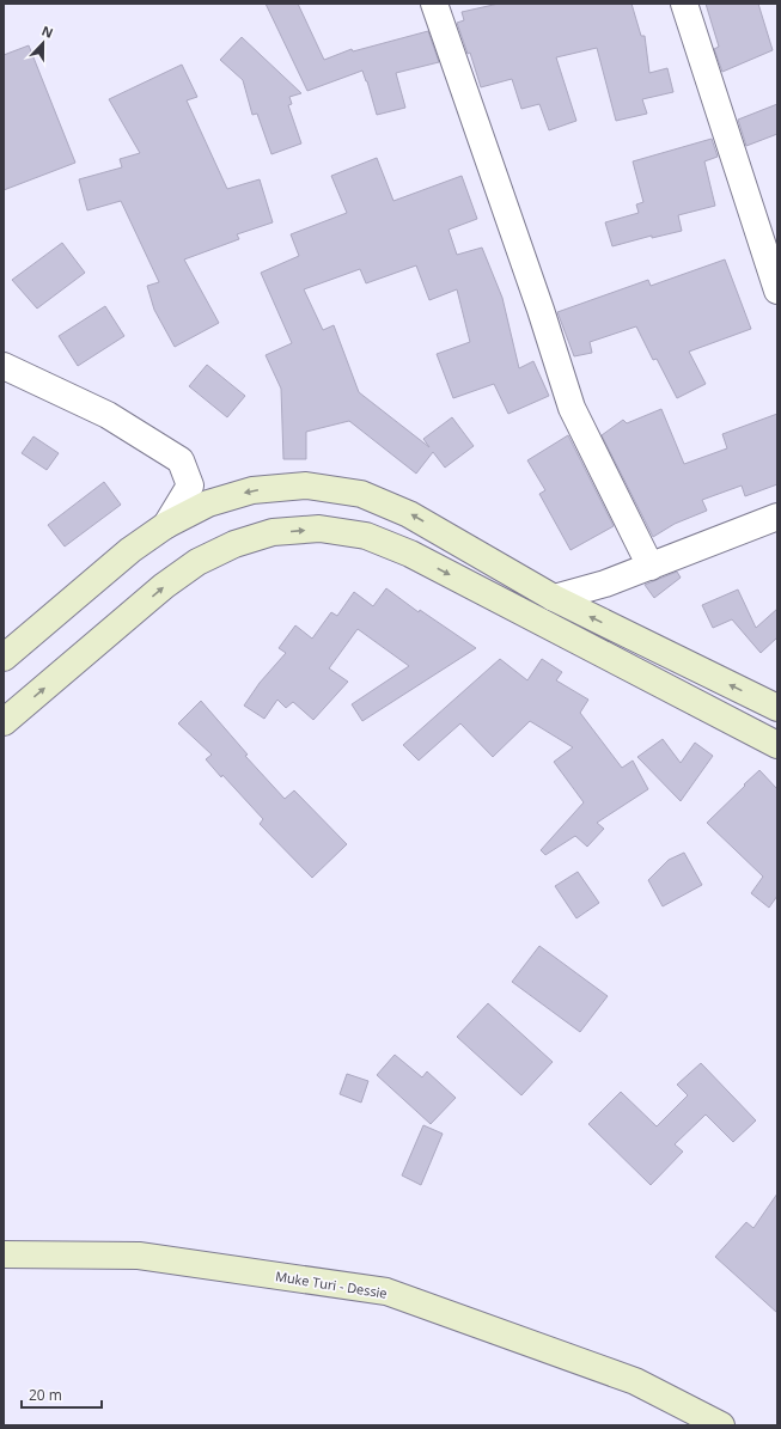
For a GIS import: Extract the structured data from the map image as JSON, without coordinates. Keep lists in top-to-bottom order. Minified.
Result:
{"streets":{"street":["Muke Turi - Dessie"]},"scale_bar":"20 m","north":"top"}
